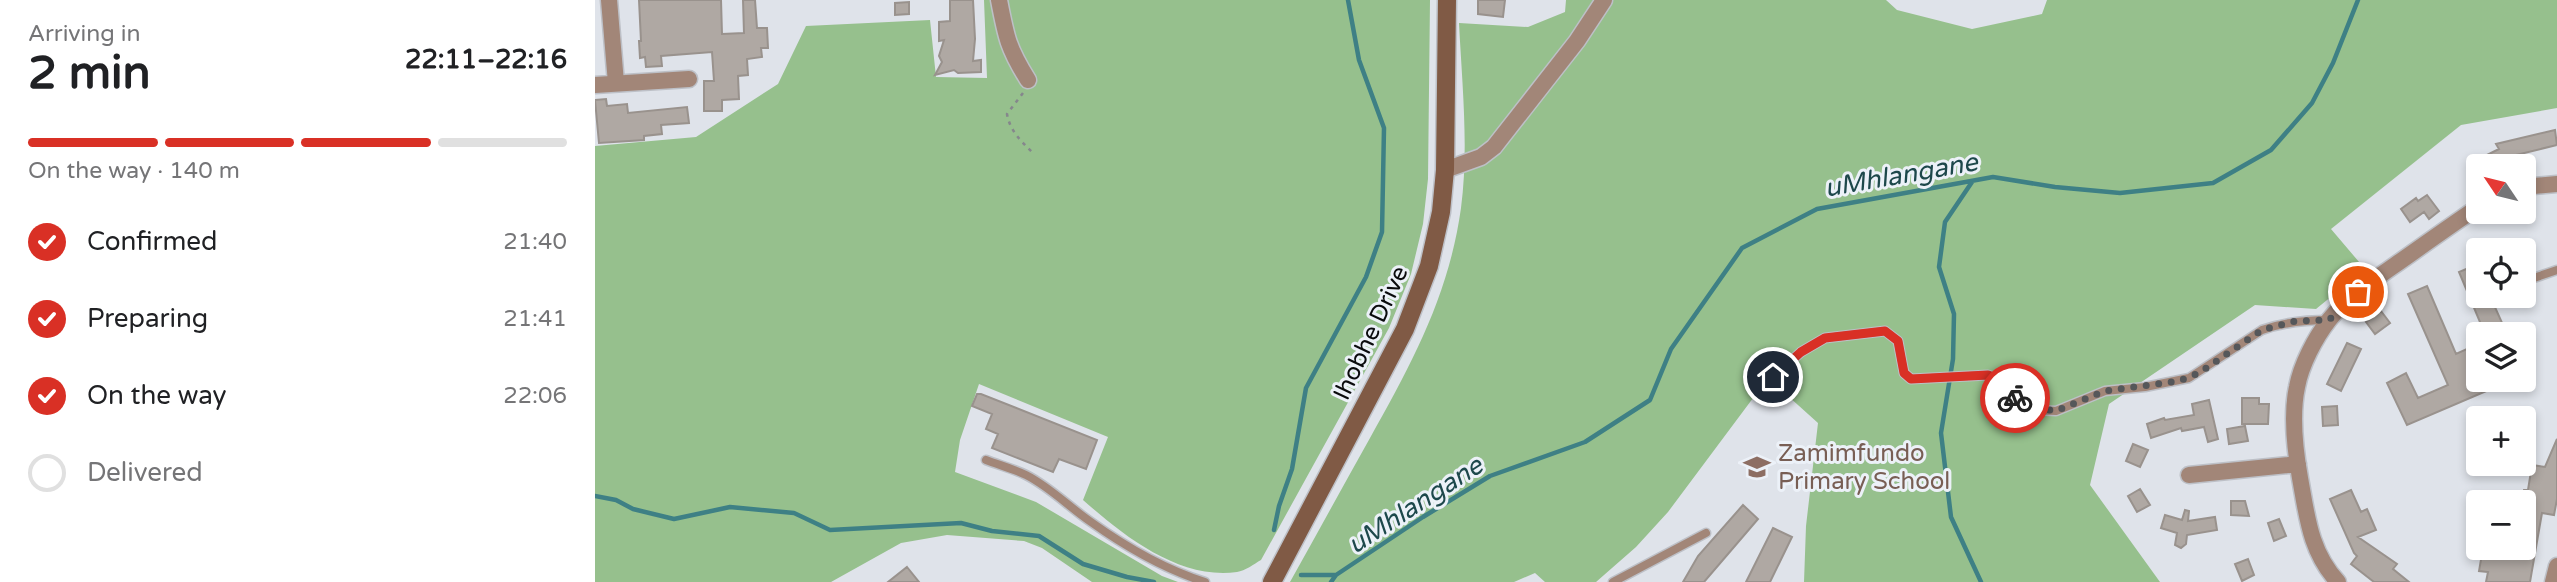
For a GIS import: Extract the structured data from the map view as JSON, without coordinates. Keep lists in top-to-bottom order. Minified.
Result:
{"streets":{"street":["Ihobhe Drive"]},"water":["uMhlangane"],"places":{"school or university":["Zamimfundo Primary School"]},"north":"top left","page":{"heading":["2 min","Arriving in","22:11–22:16"],"bar":"On the way · 140 m","map_buttons":["+","−"],"list":[["Confirmed","21:40"],["Preparing","21:41"],["On the way","22:06"],"Delivered"]}}
